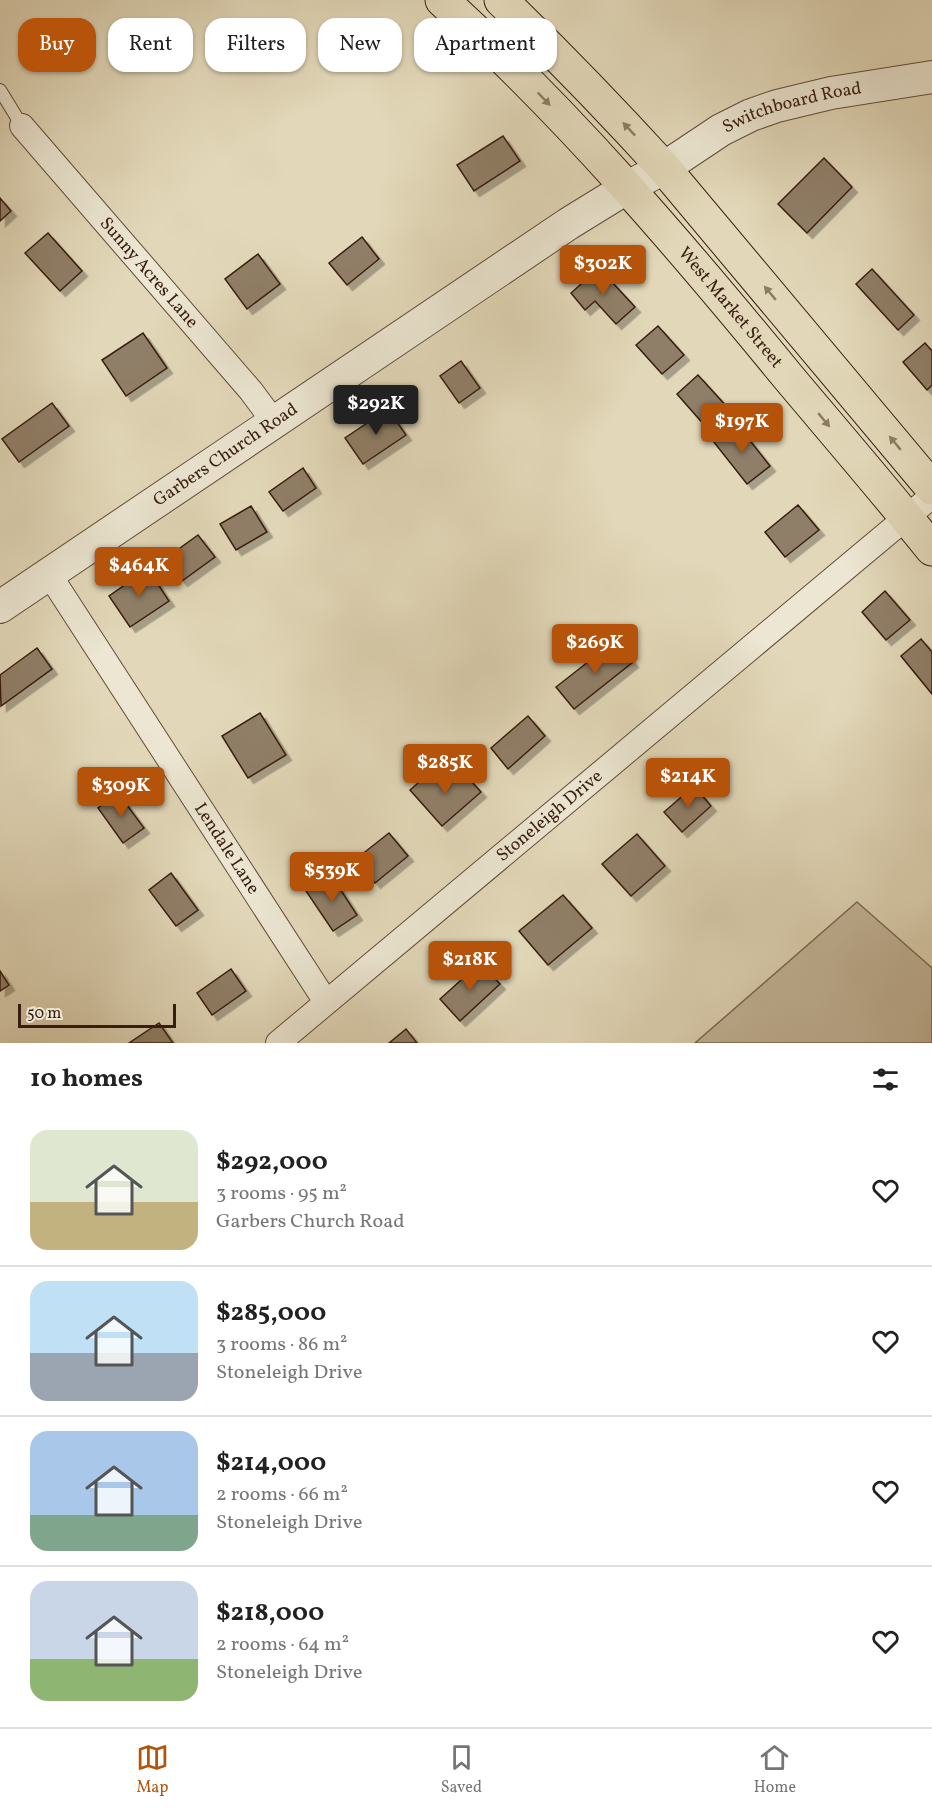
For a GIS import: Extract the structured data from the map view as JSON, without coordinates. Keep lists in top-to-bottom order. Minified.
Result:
{"streets":{"main road":["West Market Street"],"street":["Switchboard Road","Sunny Acres Lane","Garbers Church Road","Stoneleigh Drive","Lendale Lane"]},"crossings":[["Switchboard Road","Garbers Church Road"],["Sunny Acres Lane","Garbers Church Road"],["West Market Street","Garbers Church Road"],["West Market Street","Stoneleigh Drive"],["Garbers Church Road","Lendale Lane"],["Stoneleigh Drive","Lendale Lane"]],"scale_bar":"50 m","page":{"chip":["Buy","Rent","Filters","New","Apartment"],"price":["$302K","$292K","$197K","$464K","$269K","$285K","$214K","$309K","$539K","$218K"],"scale":"50 m","heading":"10 homes","list":[{"name":"$292,000","note":"3 rooms · 95 m² · Garbers Church Road"},{"name":"$285,000","note":"3 rooms · 86 m² · Stoneleigh Drive"},{"name":"$214,000","note":"2 rooms · 66 m² · Stoneleigh Drive"},{"name":"$218,000","note":"2 rooms · 64 m² · Stoneleigh Drive"}],"tabs":["Map","Saved","Home"]}}
